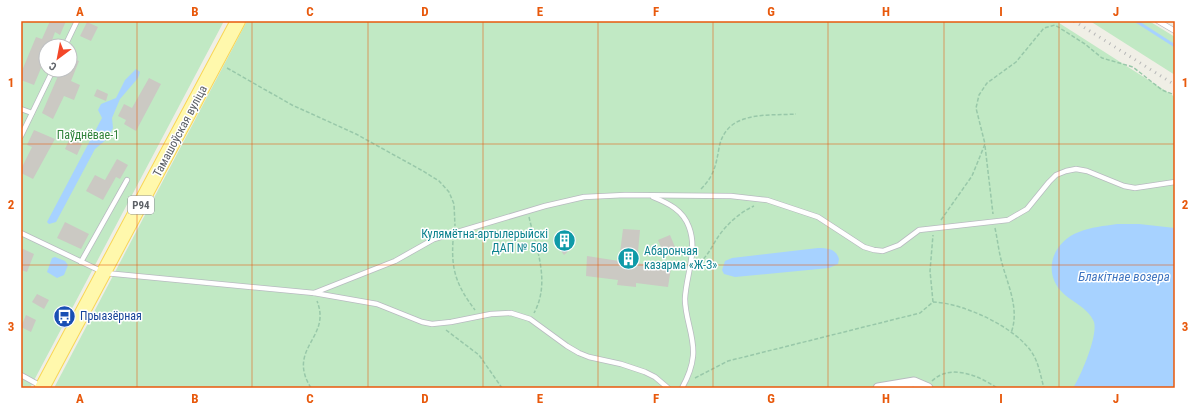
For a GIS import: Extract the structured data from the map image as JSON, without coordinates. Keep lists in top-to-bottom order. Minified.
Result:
{"streets":{"main road":["Тамашоўская вуліца","Р94"]},"water":["Блакітнае возера"],"parks":["Паўднёвае-1"],"places":{"building":["Кулямётна-артылерыйскі ДАП № 508","Абарончая казарма «Ж-З»"],"bus stop":["Прыазёрная"]},"north":"bottom left","grid":{"columns":["A","B","C","D","E","F","G","H","I","J"],"rows":["1","2","3"]}}
